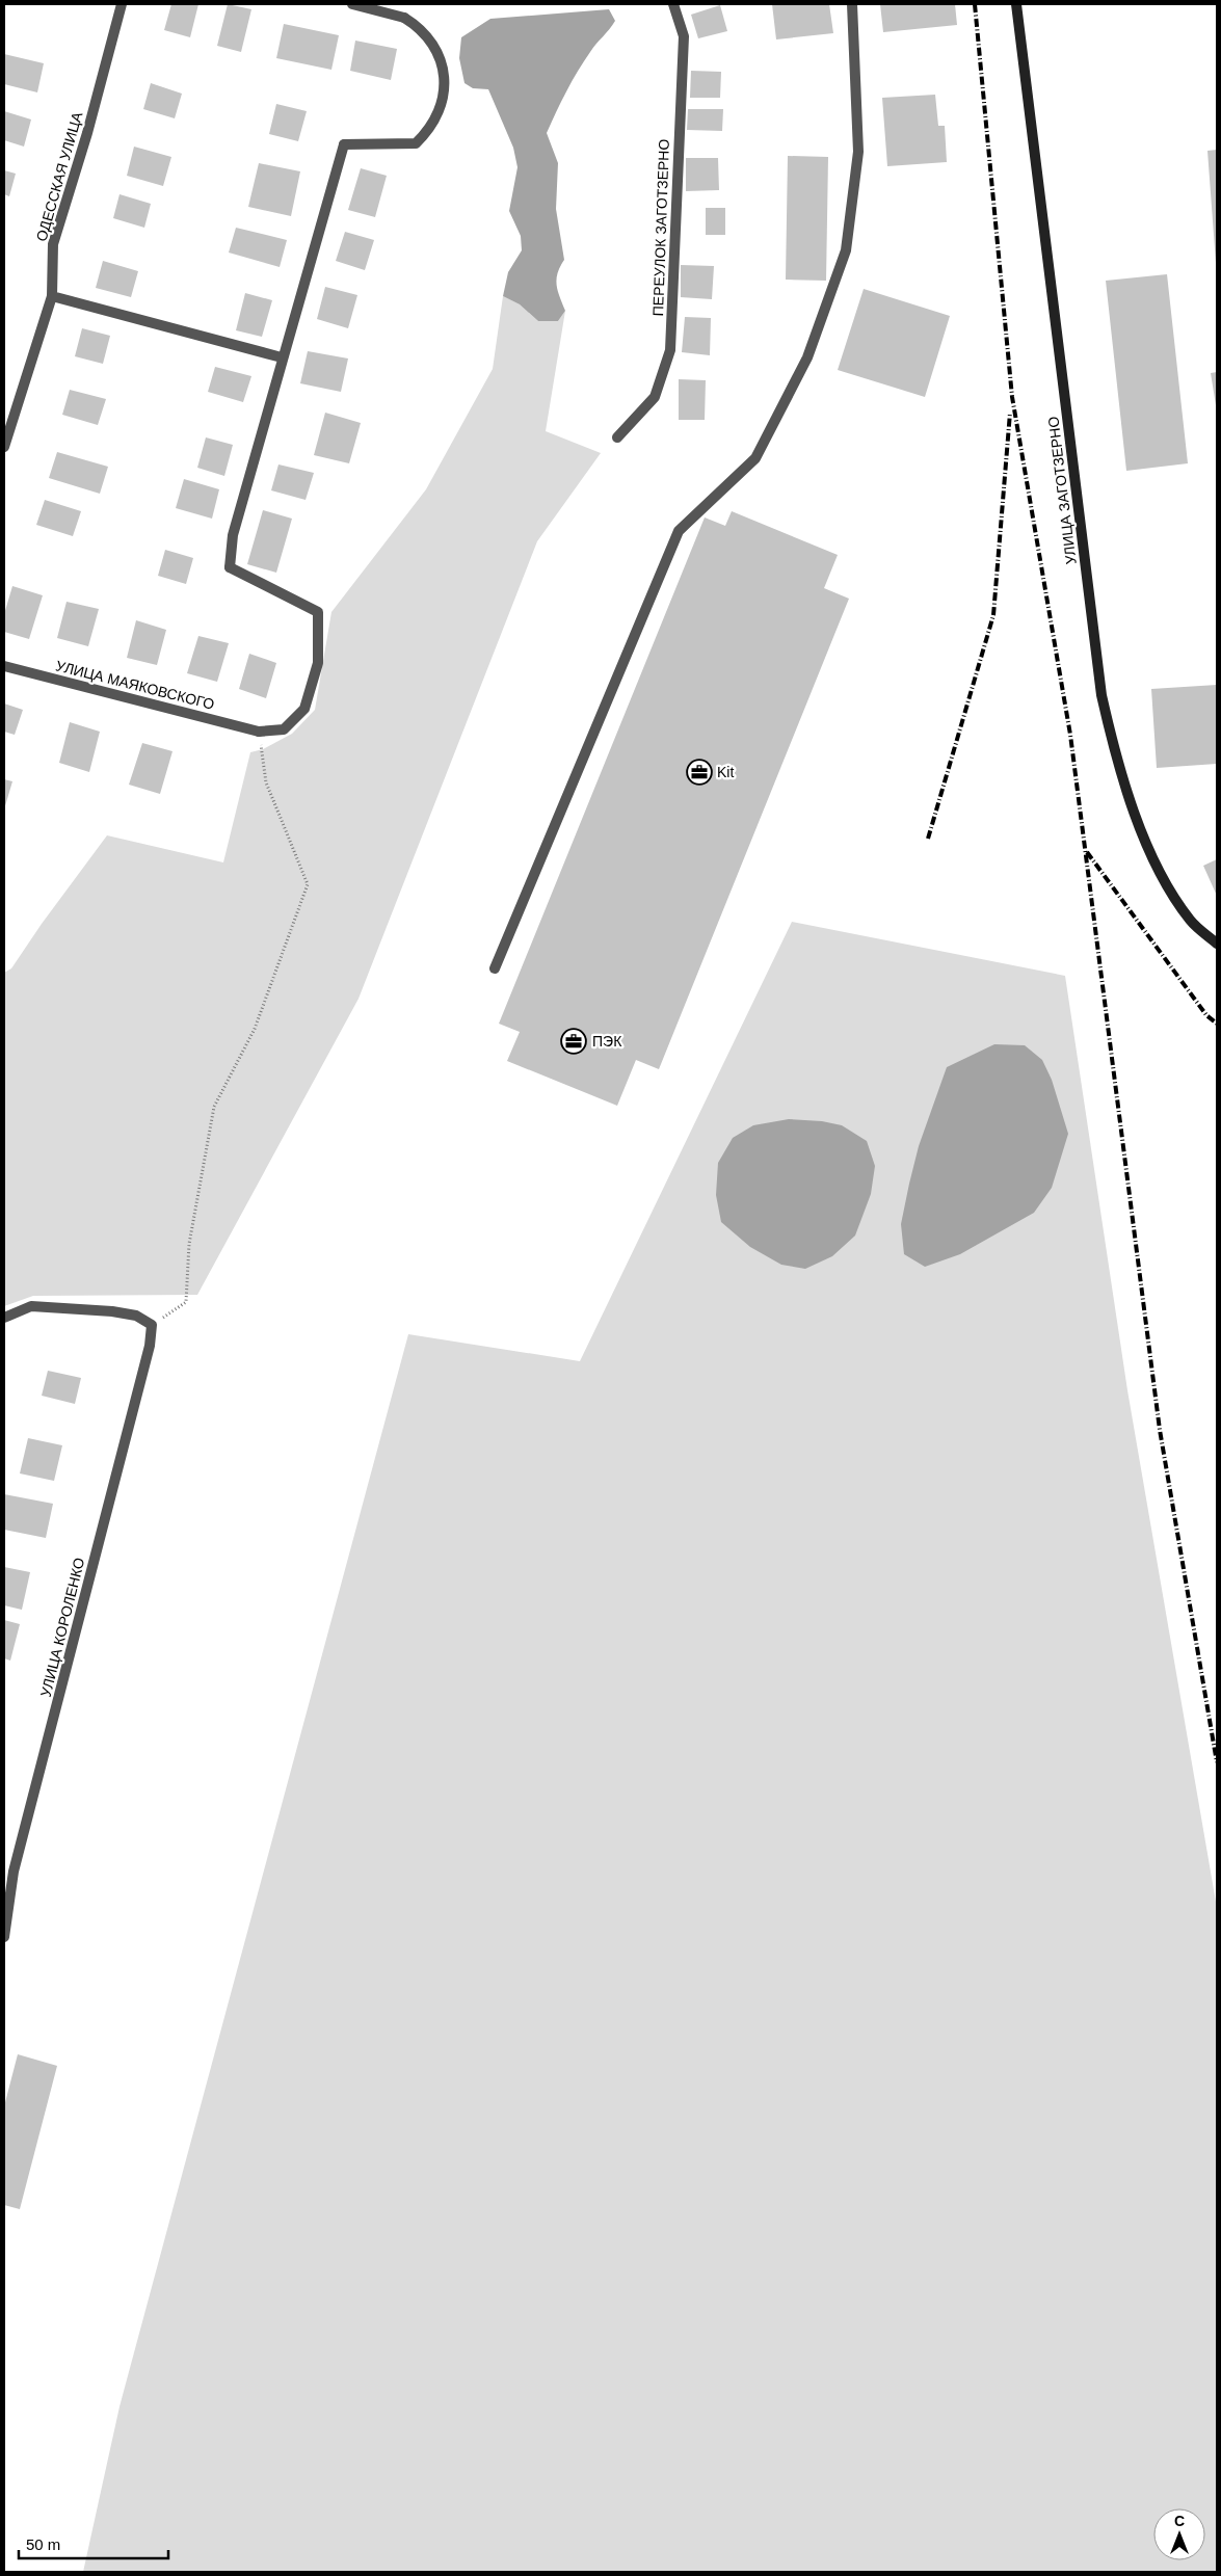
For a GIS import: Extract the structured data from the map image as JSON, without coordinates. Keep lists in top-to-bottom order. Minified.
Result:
{"streets":{"street":["ОДЕССКАЯ УЛИЦА","ПЕРЕУЛОК ЗАГОТЗЕРНО","УЛИЦА ЗАГОТЗЕРНО","УЛИЦА МАЯКОВСКОГО","УЛИЦА КОРОЛЕНКО"]},"places":{"office":["Kit","ПЭК"]},"scale_bar":"50 m","north":"top"}
